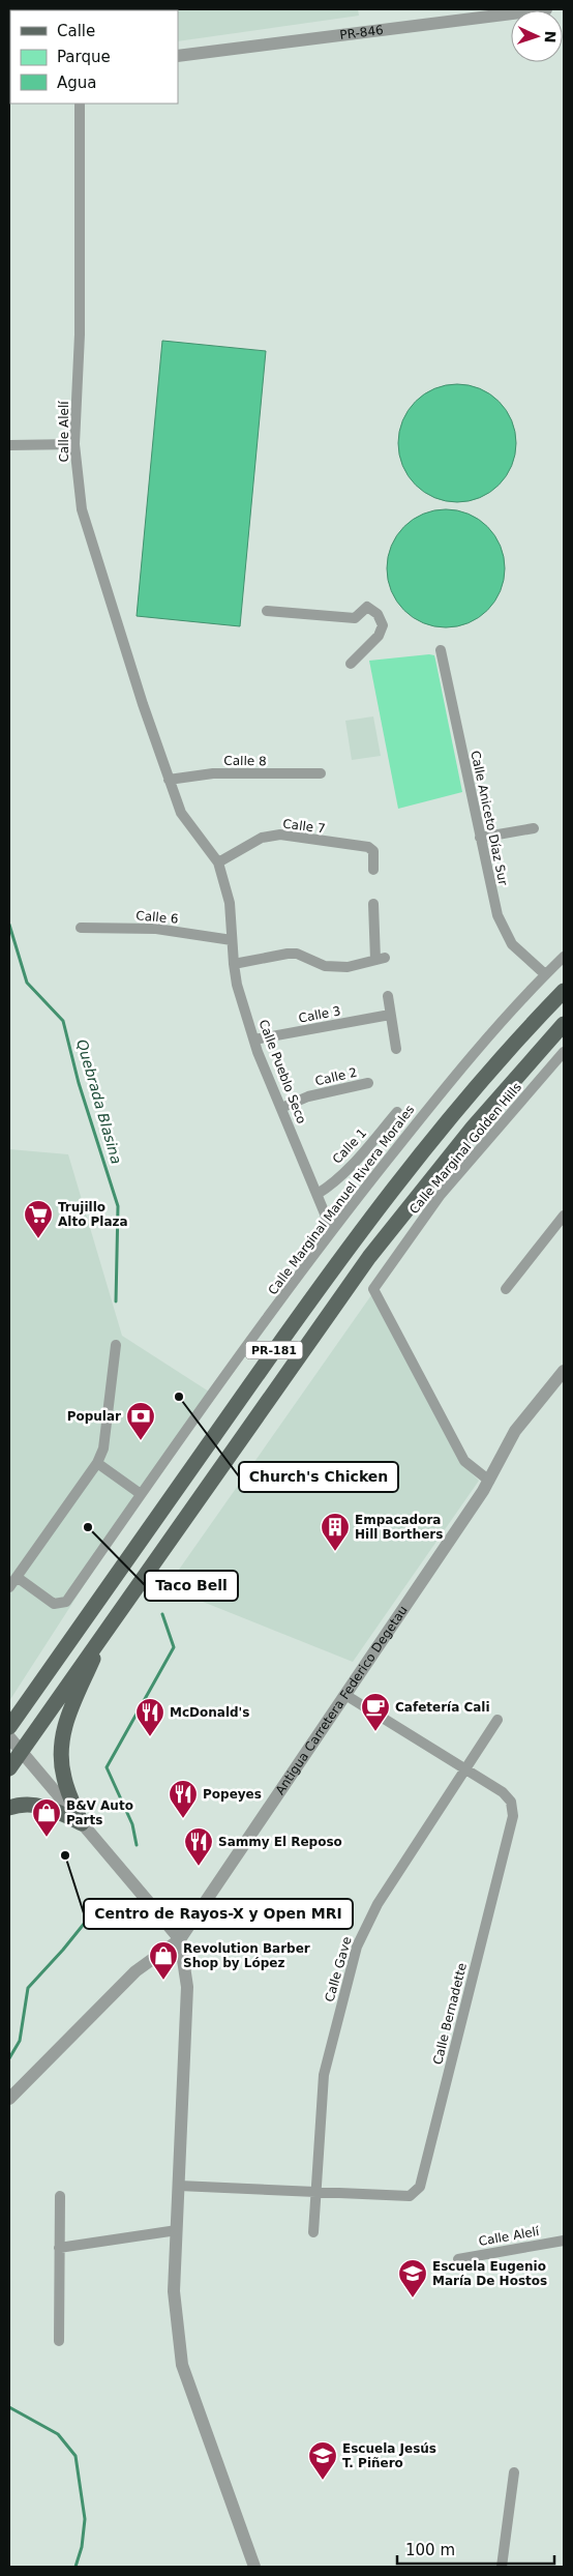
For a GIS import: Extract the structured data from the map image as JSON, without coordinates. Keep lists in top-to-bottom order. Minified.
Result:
{"streets":{"main road":["PR-181"],"street":["PR-846","Calle Alelí","Calle 8","Calle Aniceto Díaz Sur","Calle 7","Calle 6","Calle 3","Calle Pueblo Seco","Calle 2","Calle 1","Calle Marginal Golden Hills","Calle Marginal Manuel Rivera Morales","Antigua Carretera Federico Degetau","Calle Gave","Calle Bernadette"]},"crossings":[["Calle Alelí","Calle 8"],["Calle Alelí","Calle Pueblo Seco"],["Calle 8","Calle Pueblo Seco"],["Calle Aniceto Díaz Sur","Calle Marginal Manuel Rivera Morales"],["Calle 7","Calle Pueblo Seco"],["Calle 6","Calle Pueblo Seco"],["Calle 3","Calle Pueblo Seco"],["Calle Pueblo Seco","Calle 2"],["Calle Pueblo Seco","Calle 1"],["Calle Pueblo Seco","Calle Marginal Manuel Rivera Morales"],["Calle Marginal Golden Hills","Antigua Carretera Federico Degetau"],["Antigua Carretera Federico Degetau","Calle Bernadette"],["Calle Gave","Calle Bernadette"]],"water":["Quebrada Blasina"],"places":{"supermarket":["Trujillo Alto Plaza"],"other":["Church's Chicken","Taco Bell","Centro de Rayos-X y Open MRI"],"bank":["Popular"],"building":["Empacadora Hill Borthers"],"cafe":["Cafetería Cali"],"restaurant":["McDonald's","Popeyes","Sammy El Reposo"],"shop":["B&V Auto Parts","Revolution Barber Shop by López"],"school or university":["Escuela Eugenio María De Hostos","Escuela Jesús T. Piñero"]},"legend":["Calle","Parque","Agua"],"scale_bar":"100 m","north":"right"}
